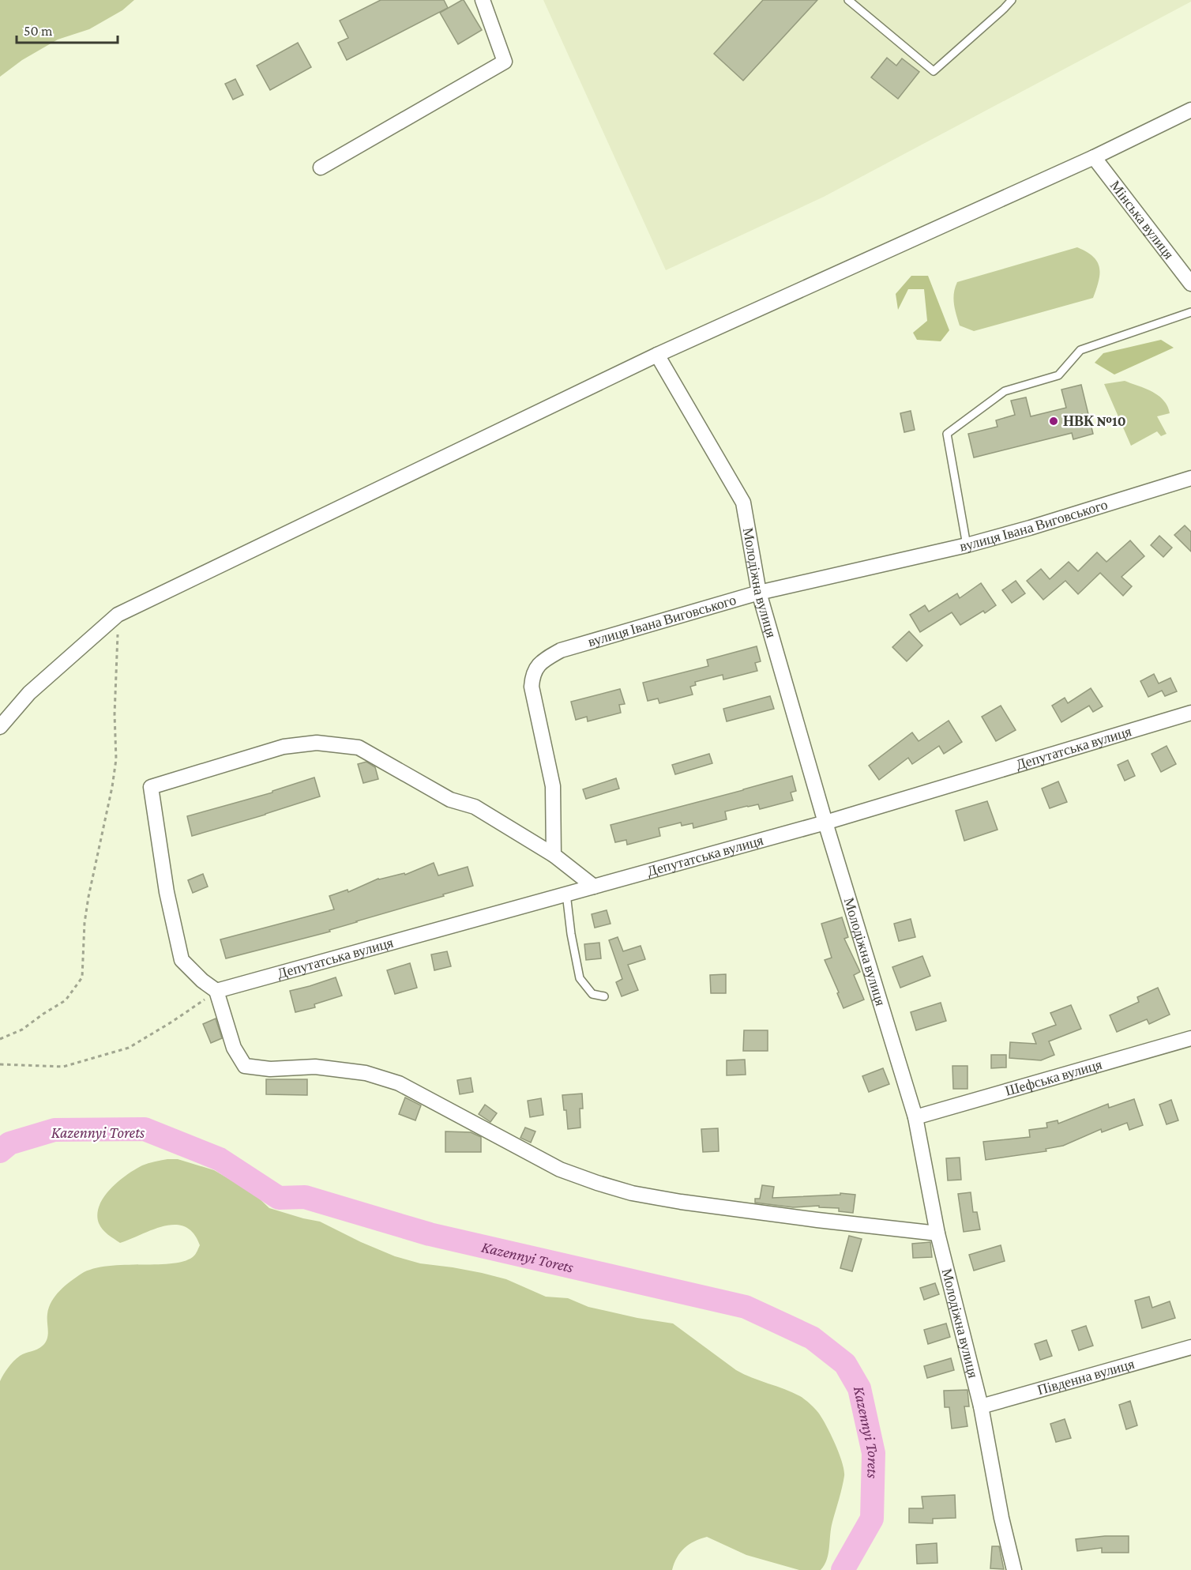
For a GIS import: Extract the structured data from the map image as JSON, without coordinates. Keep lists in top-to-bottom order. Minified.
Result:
{"streets":{"street":["Мінська вулиця","вулиця Івана Виговського","Молодіжна вулиця","Депутатська вулиця","Шефська вулиця","Південна вулиця"]},"crossings":[["вулиця Івана Виговського","Молодіжна вулиця"],["Молодіжна вулиця","Депутатська вулиця"],["Молодіжна вулиця","Шефська вулиця"],["Молодіжна вулиця","Південна вулиця"]],"water":["Kazennyi Torets"],"places":["НВК №10"],"scale_bar":"50 m"}
